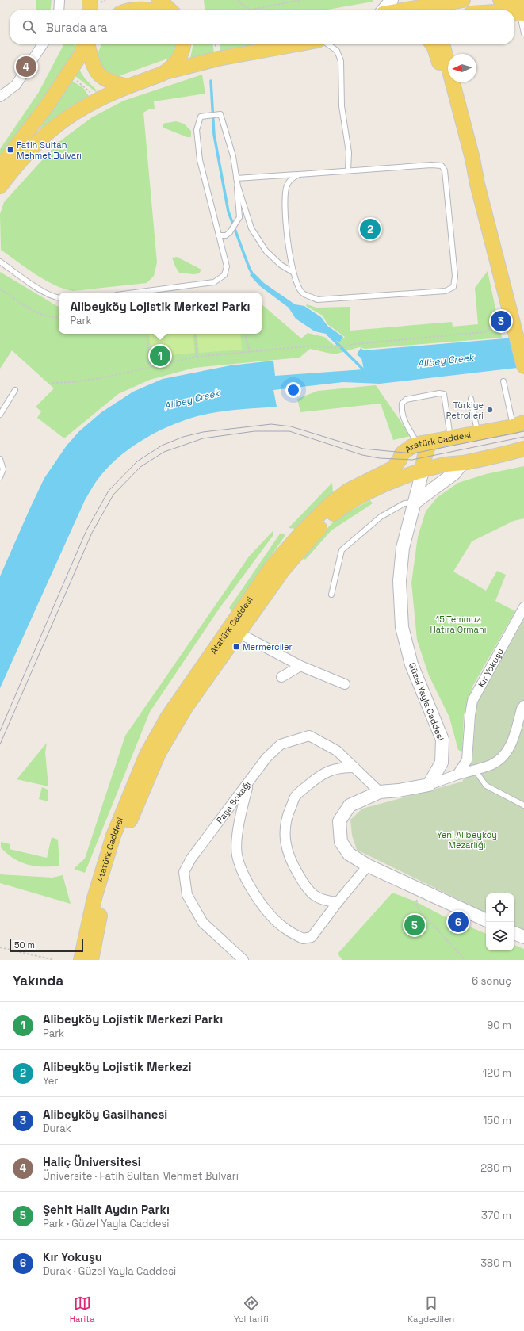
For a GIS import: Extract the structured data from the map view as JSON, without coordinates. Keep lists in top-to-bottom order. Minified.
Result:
{"streets":{"main road":["Atatürk Caddesi","Güzel Yayla Caddesi"],"street":["Kır Yokuşu","Paşa Sokağı"]},"crossings":[["Atatürk Caddesi","Güzel Yayla Caddesi"]],"water":["Alibey Creek"],"parks":["15 Temmuz Hatıra Ormanı","Yeni Alibeyköy Mezarlığı"],"places":{"transit":["Fatih Sultan Mehmet Bulvarı","Mermerciler"],"other":["Türkiye Petrolleri"]},"scale_bar":"50 m","north":"left","page":{"search":"Burada ara","pins":["4","2","3","1","6","5"],"popup":["Alibeyköy Lojistik Merkezi Parkı","Park"],"scale":"50 m","heading":["Yakında","6 sonuç"],"list":[{"mark":"1","name":"Alibeyköy Lojistik Merkezi Parkı","note":"Park","value":"90 m"},{"mark":"2","name":"Alibeyköy Lojistik Merkezi","note":"Yer","value":"120 m"},{"mark":"3","name":"Alibeyköy Gasilhanesi","note":"Durak","value":"150 m"},{"mark":"4","name":"Haliç Üniversitesi","note":"Üniversite · Fatih Sultan Mehmet Bulvarı","value":"280 m"},{"mark":"5","name":"Şehit Halit Aydın Parkı","note":"Park · Güzel Yayla Caddesi","value":"370 m"},{"mark":"6","name":"Kır Yokuşu","note":"Durak · Güzel Yayla Caddesi","value":"380 m"}],"nav":["Harita","Yol tarifi","Kaydedilen"]}}
